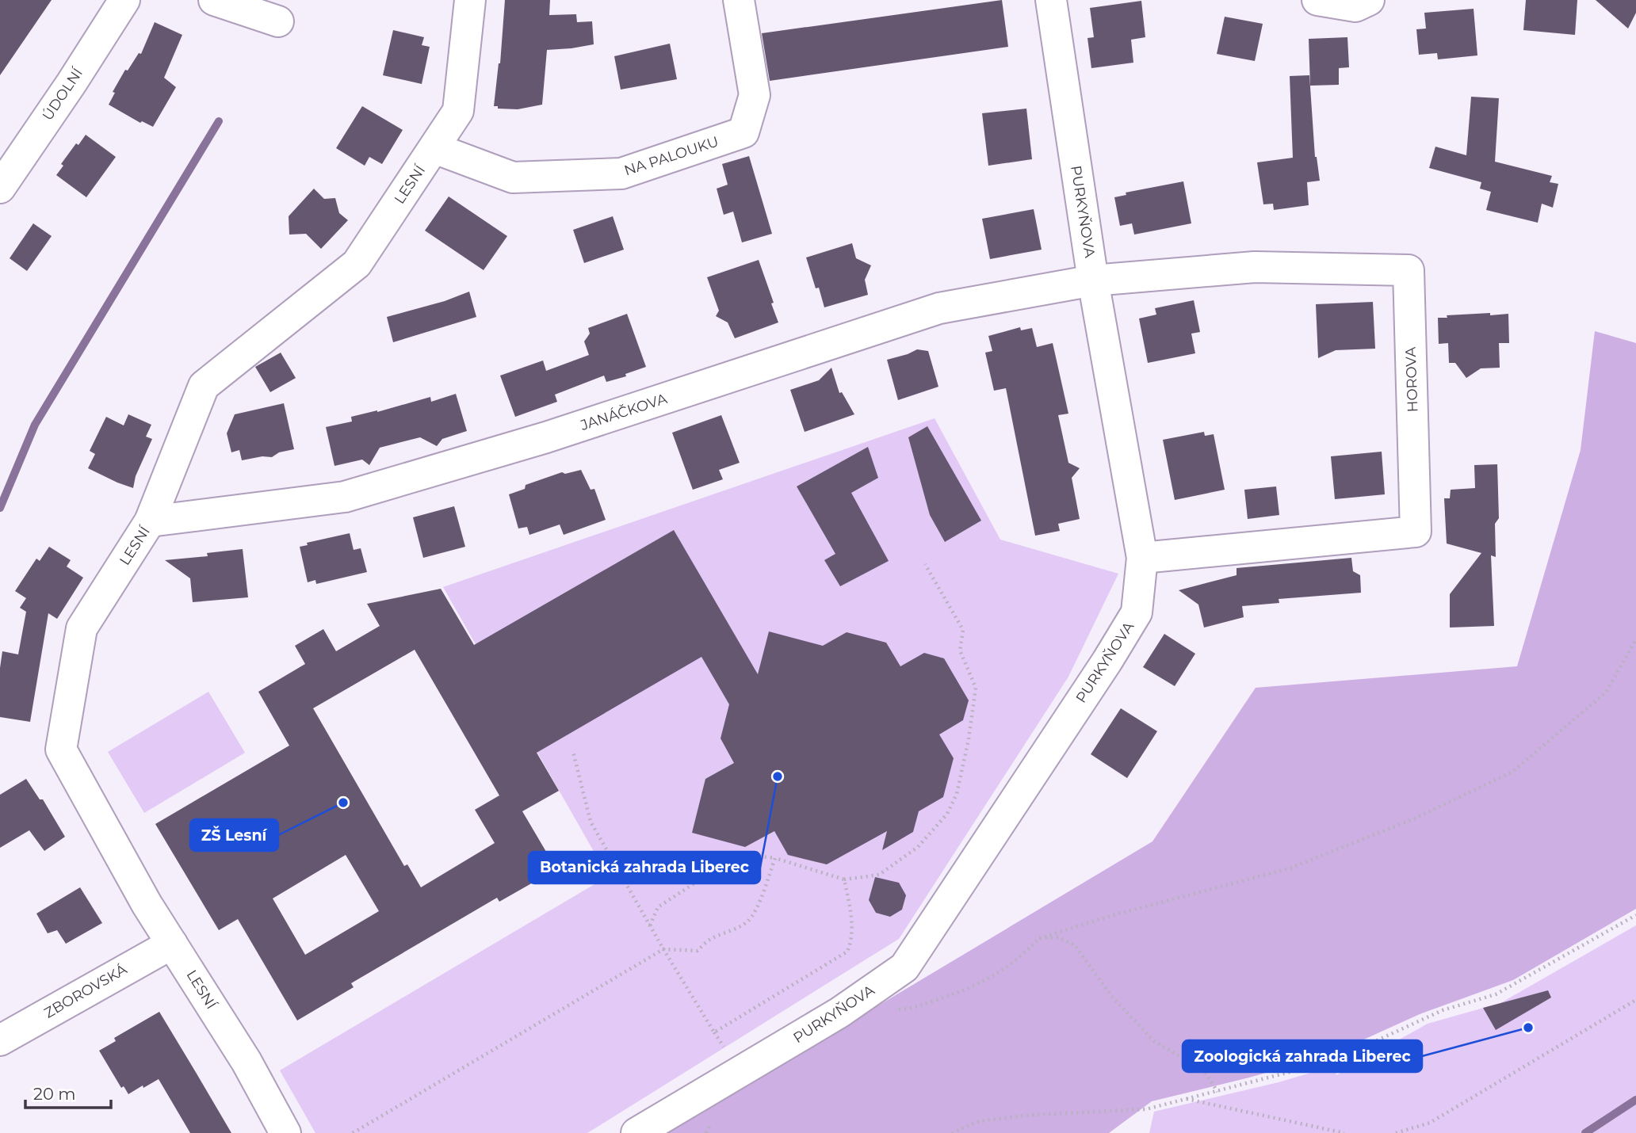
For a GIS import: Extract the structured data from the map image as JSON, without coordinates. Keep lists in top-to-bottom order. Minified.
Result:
{"streets":{"street":["ÚDOLNÍ","NA PALOUKU","LESNÍ","PURKYŇOVA","HOROVA","JANÁČKOVA","ZBOROVSKÁ"]},"crossings":[["NA PALOUKU","LESNÍ"],["LESNÍ","JANÁČKOVA"],["LESNÍ","ZBOROVSKÁ"],["PURKYŇOVA","HOROVA"],["PURKYŇOVA","JANÁČKOVA"],["HOROVA","JANÁČKOVA"]],"places":["Botanická zahrada Liberec","ZŠ Lesní","Zoologická zahrada Liberec"],"scale_bar":"20 m"}
